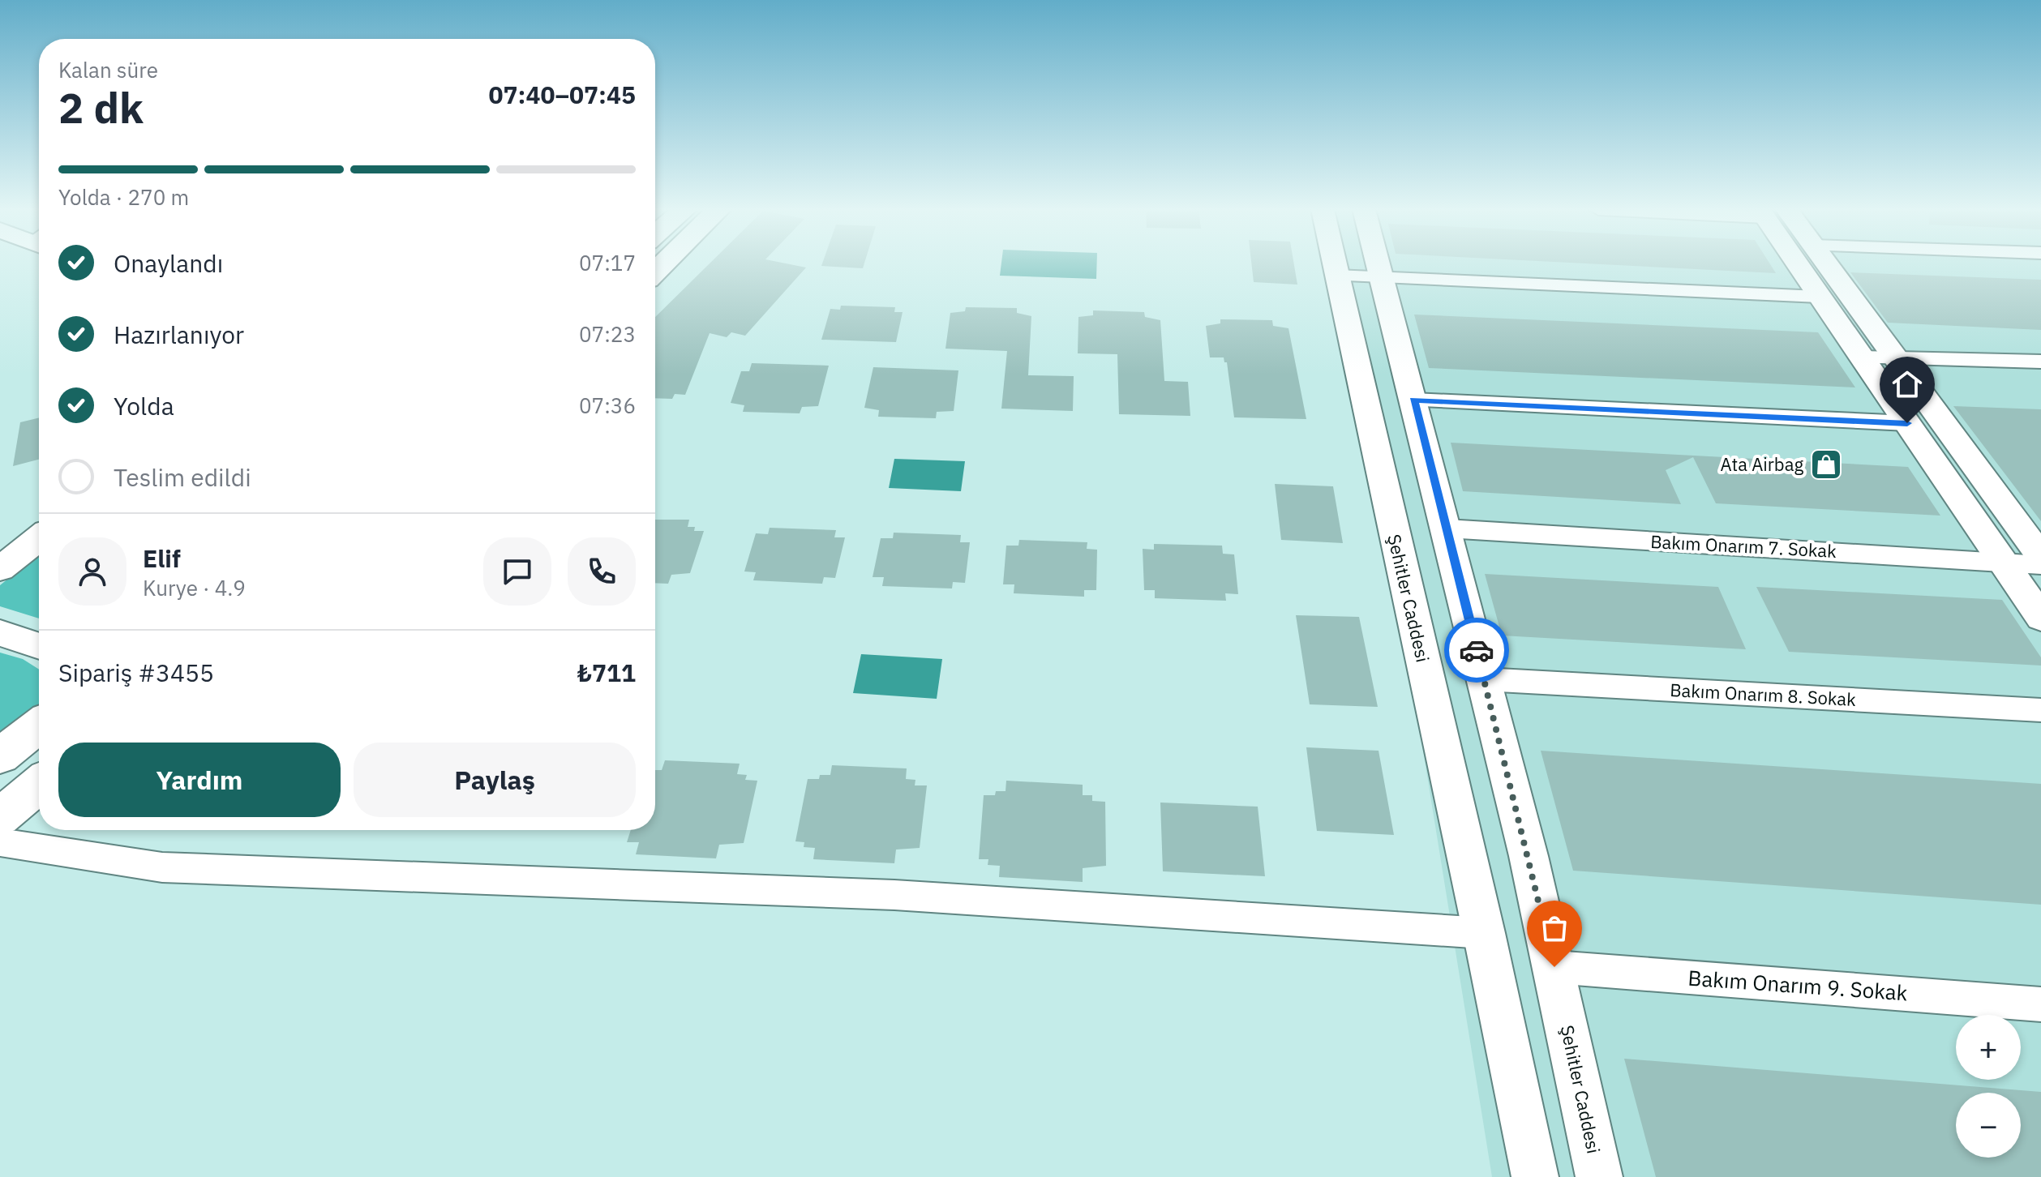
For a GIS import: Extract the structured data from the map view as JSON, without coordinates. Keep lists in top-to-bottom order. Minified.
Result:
{"streets":{"street":["Bakım Onarım 7. Sokak","Şehitler Caddesi","Bakım Onarım 8. Sokak","Bakım Onarım 9. Sokak"]},"crossings":[["Bakım Onarım 7. Sokak","Şehitler Caddesi"],["Şehitler Caddesi","Bakım Onarım 8. Sokak"],["Şehitler Caddesi","Bakım Onarım 9. Sokak"]],"places":{"shop":["Ata Airbag"]},"page":{"heading":["2 dk","Kalan süre","07:40–07:45"],"panel":["Elif","Kurye · 4.9","Sipariş #3455","₺711"],"bar":"Yolda · 270 m","list":[["Onaylandı","07:17"],["Hazırlanıyor","07:23"],["Yolda","07:36"],"Teslim edildi"],"buttons":["Yardım","Paylaş"],"map_buttons":["+","−"]}}
